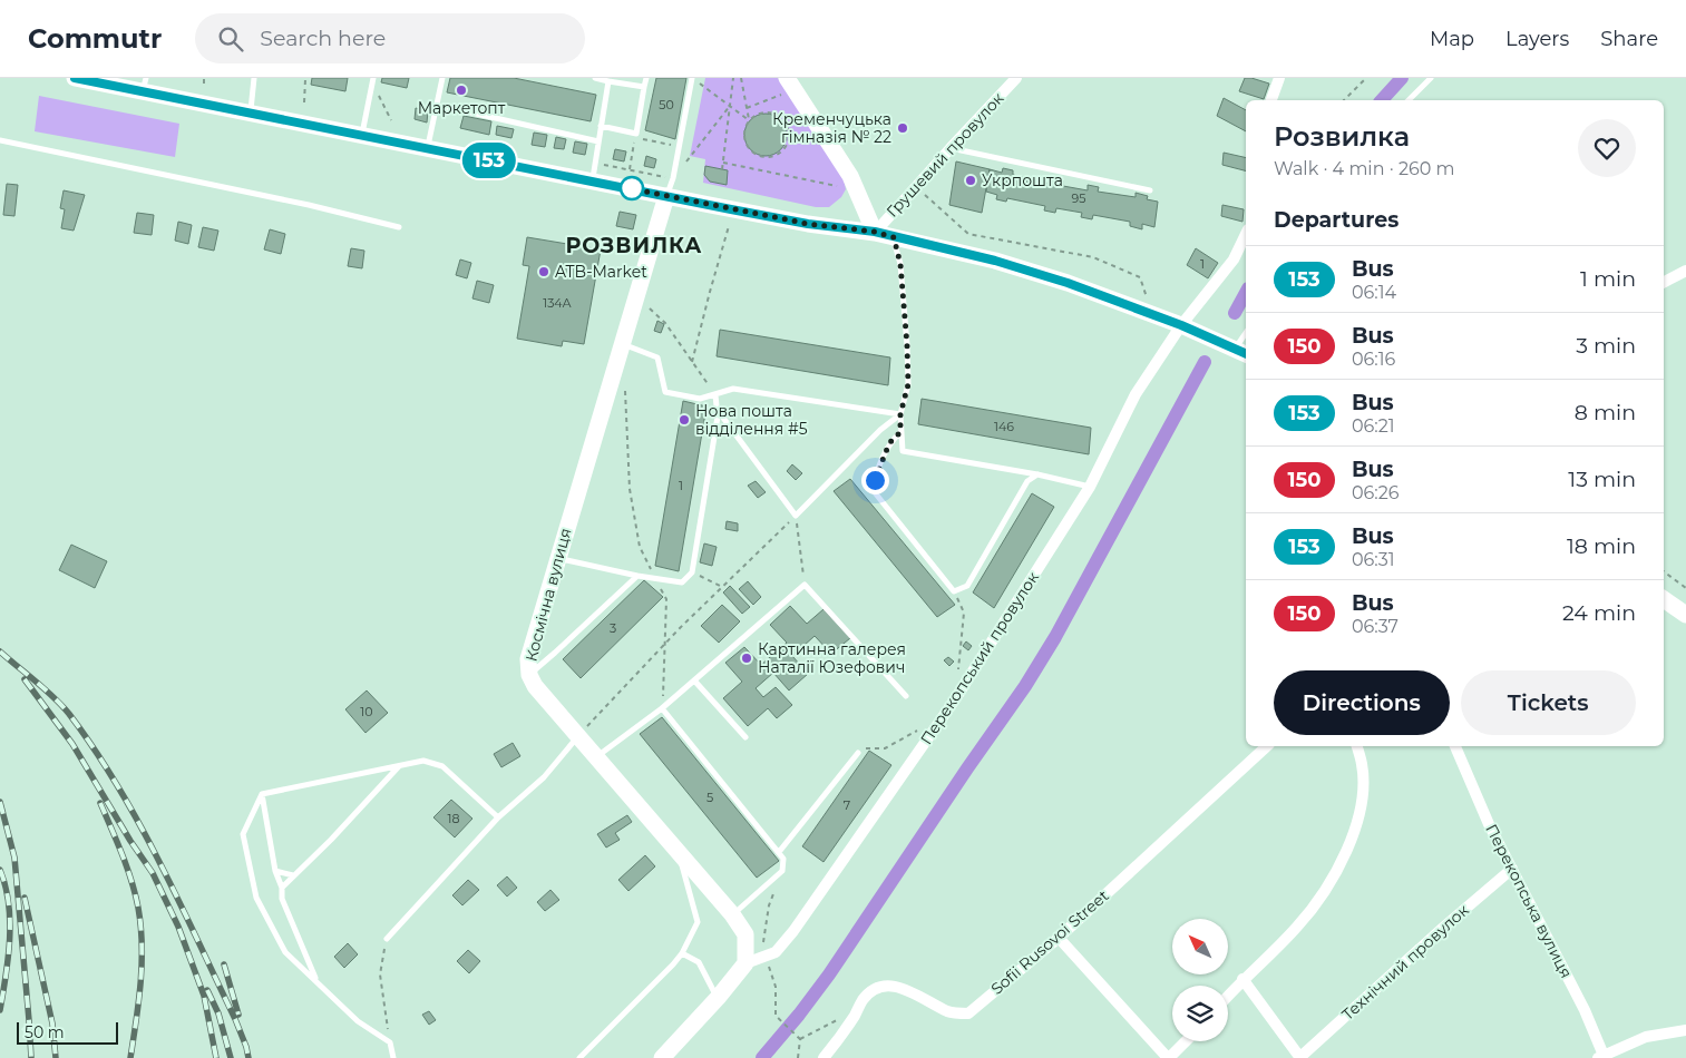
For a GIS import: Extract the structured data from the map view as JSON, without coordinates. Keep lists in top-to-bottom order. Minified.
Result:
{"streets":{"main road":["Космічна вулиця"],"street":["Грушевий провулок","Перекопський провулок","Перекопська вулиця","Sofii Rusovoi Street","Технічний провулок"]},"crossings":[["Космічна вулиця","Перекопський провулок"],["Перекопська вулиця","Технічний провулок"]],"districts":["РОЗВИЛКА"],"places":["Маркетопт","Кременчуцька гімназія № 22","Укрпошта","ATB-Market","Нова пошта відділення #5","Картинна галерея Наталії Юзефович"],"lines":["bus line 153"],"house_numbers":["50","95","1","134А","146","1","3","10","5","7","18"],"scale_bar":"50 m","north":"top left","page":{"header":"Commutr","search":"Search here","nav":["Map","Layers","Share"],"on_map":"153","heading":[["Розвилка","Walk · 4 min · 260 m"],"Departures"],"list":[{"mark":"153","name":"Bus","note":"06:14","value":"1 min"},{"mark":"150","name":"Bus","note":"06:16","value":"3 min"},{"mark":"153","name":"Bus","note":"06:21","value":"8 min"},{"mark":"150","name":"Bus","note":"06:26","value":"13 min"},{"mark":"153","name":"Bus","note":"06:31","value":"18 min"},{"mark":"150","name":"Bus","note":"06:37","value":"24 min"}],"buttons":["Directions","Tickets"],"scale":"50 m"}}
